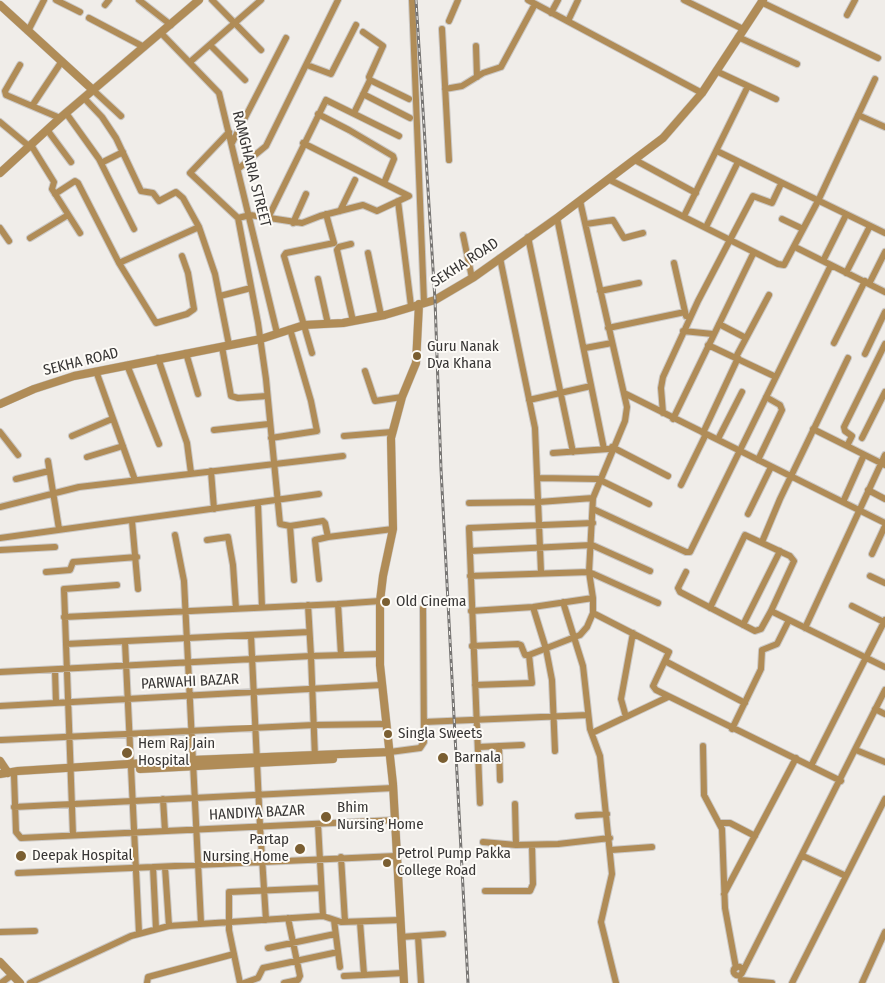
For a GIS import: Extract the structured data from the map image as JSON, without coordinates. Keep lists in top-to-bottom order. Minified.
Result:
{"streets":{"street":["RAMGHARIA STREET","SEKHA ROAD","PARWAHI BAZAR","HANDIYA BAZAR"]},"crossings":[["RAMGHARIA STREET","SEKHA ROAD"]],"places":["Guru Nanak Dva Khana","Old Cinema","Singla Sweets","Hem Raj Jain Hospital","Barnala","Bhim Nursing Home","Partap Nursing Home","Deepak Hospital","Petrol Pump Pakka College Road"]}
